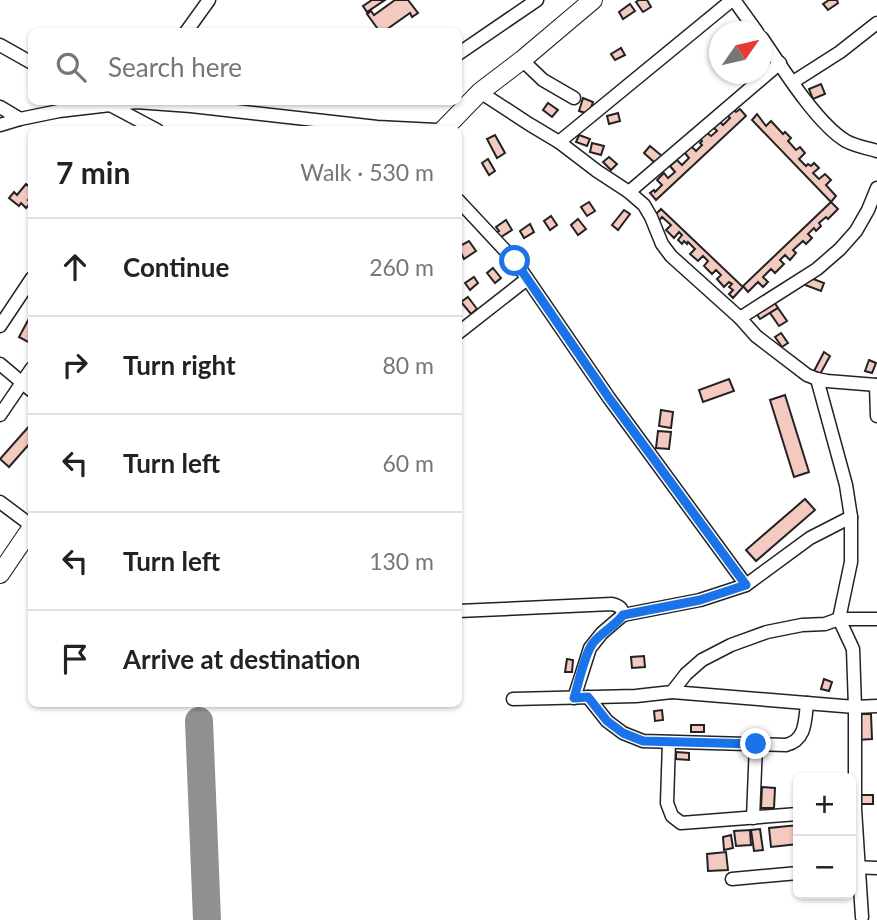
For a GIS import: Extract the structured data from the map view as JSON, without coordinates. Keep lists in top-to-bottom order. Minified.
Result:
{"north":"top right","page":{"search":"Search here","heading":["7 min","Walk · 530 m"],"list":[["Continue","260 m"],["Turn right","80 m"],["Turn left","60 m"],["Turn left","130 m"],"Arrive at destination"],"map_buttons":["+","−"]}}
